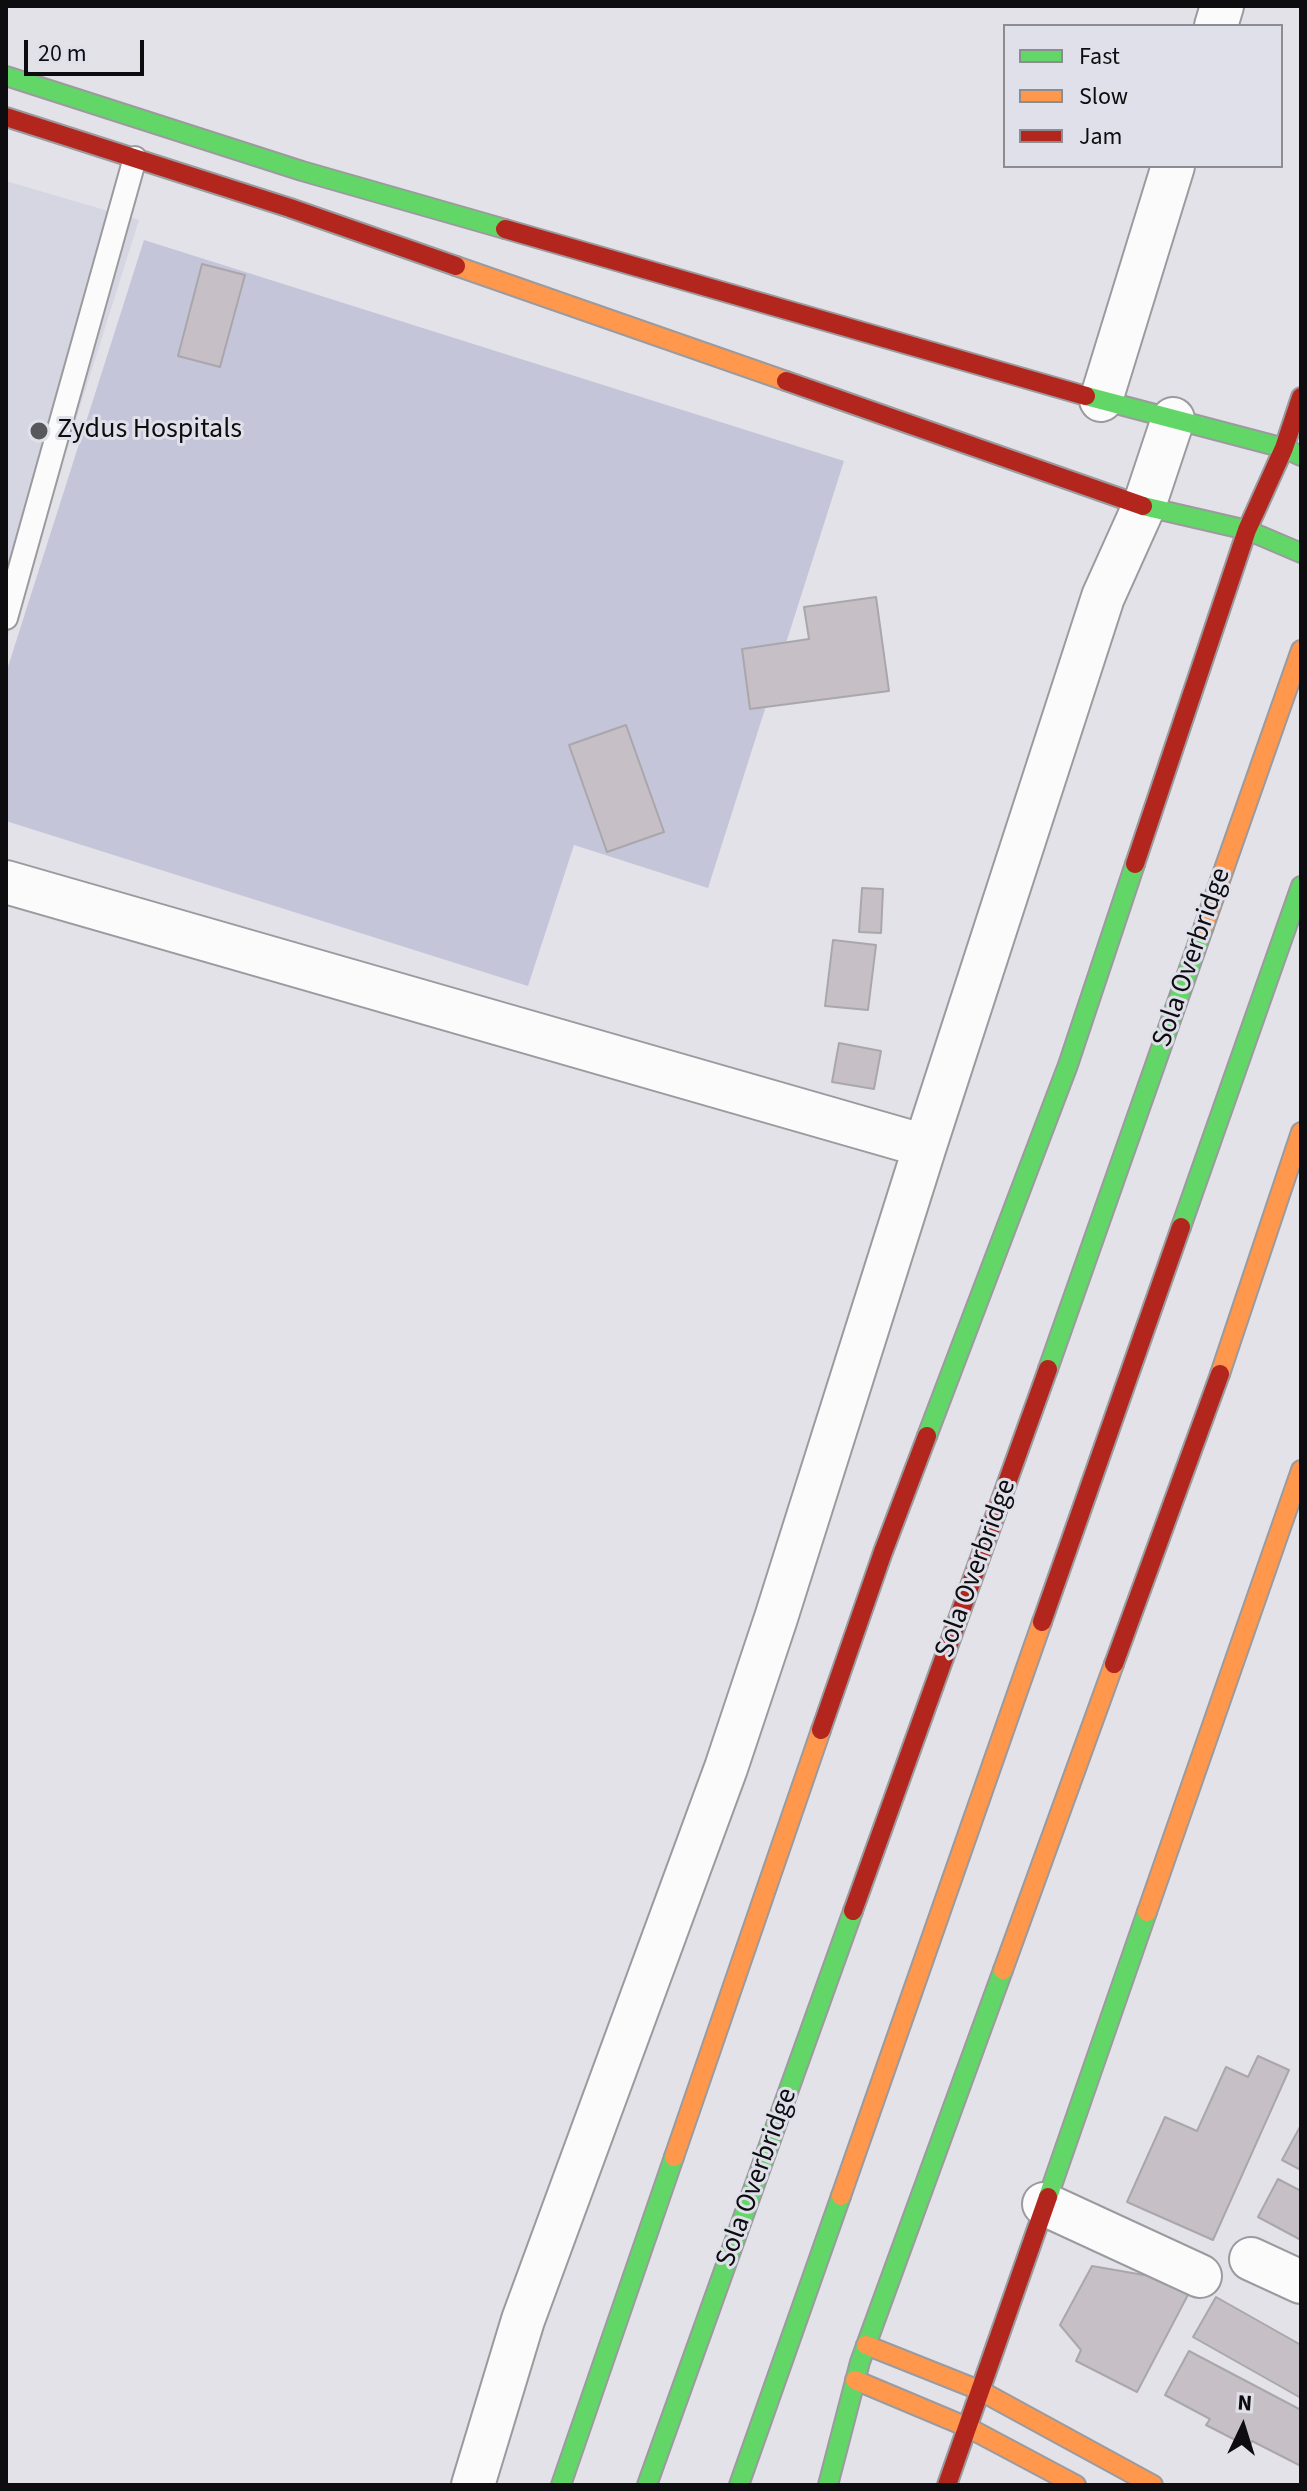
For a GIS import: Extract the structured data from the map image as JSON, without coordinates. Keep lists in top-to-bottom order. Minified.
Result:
{"streets":{"main road":["Sola Overbridge"]},"places":["Zydus Hospitals"],"legend":["Fast","Slow","Jam"],"scale_bar":"20 m","north":"top"}
